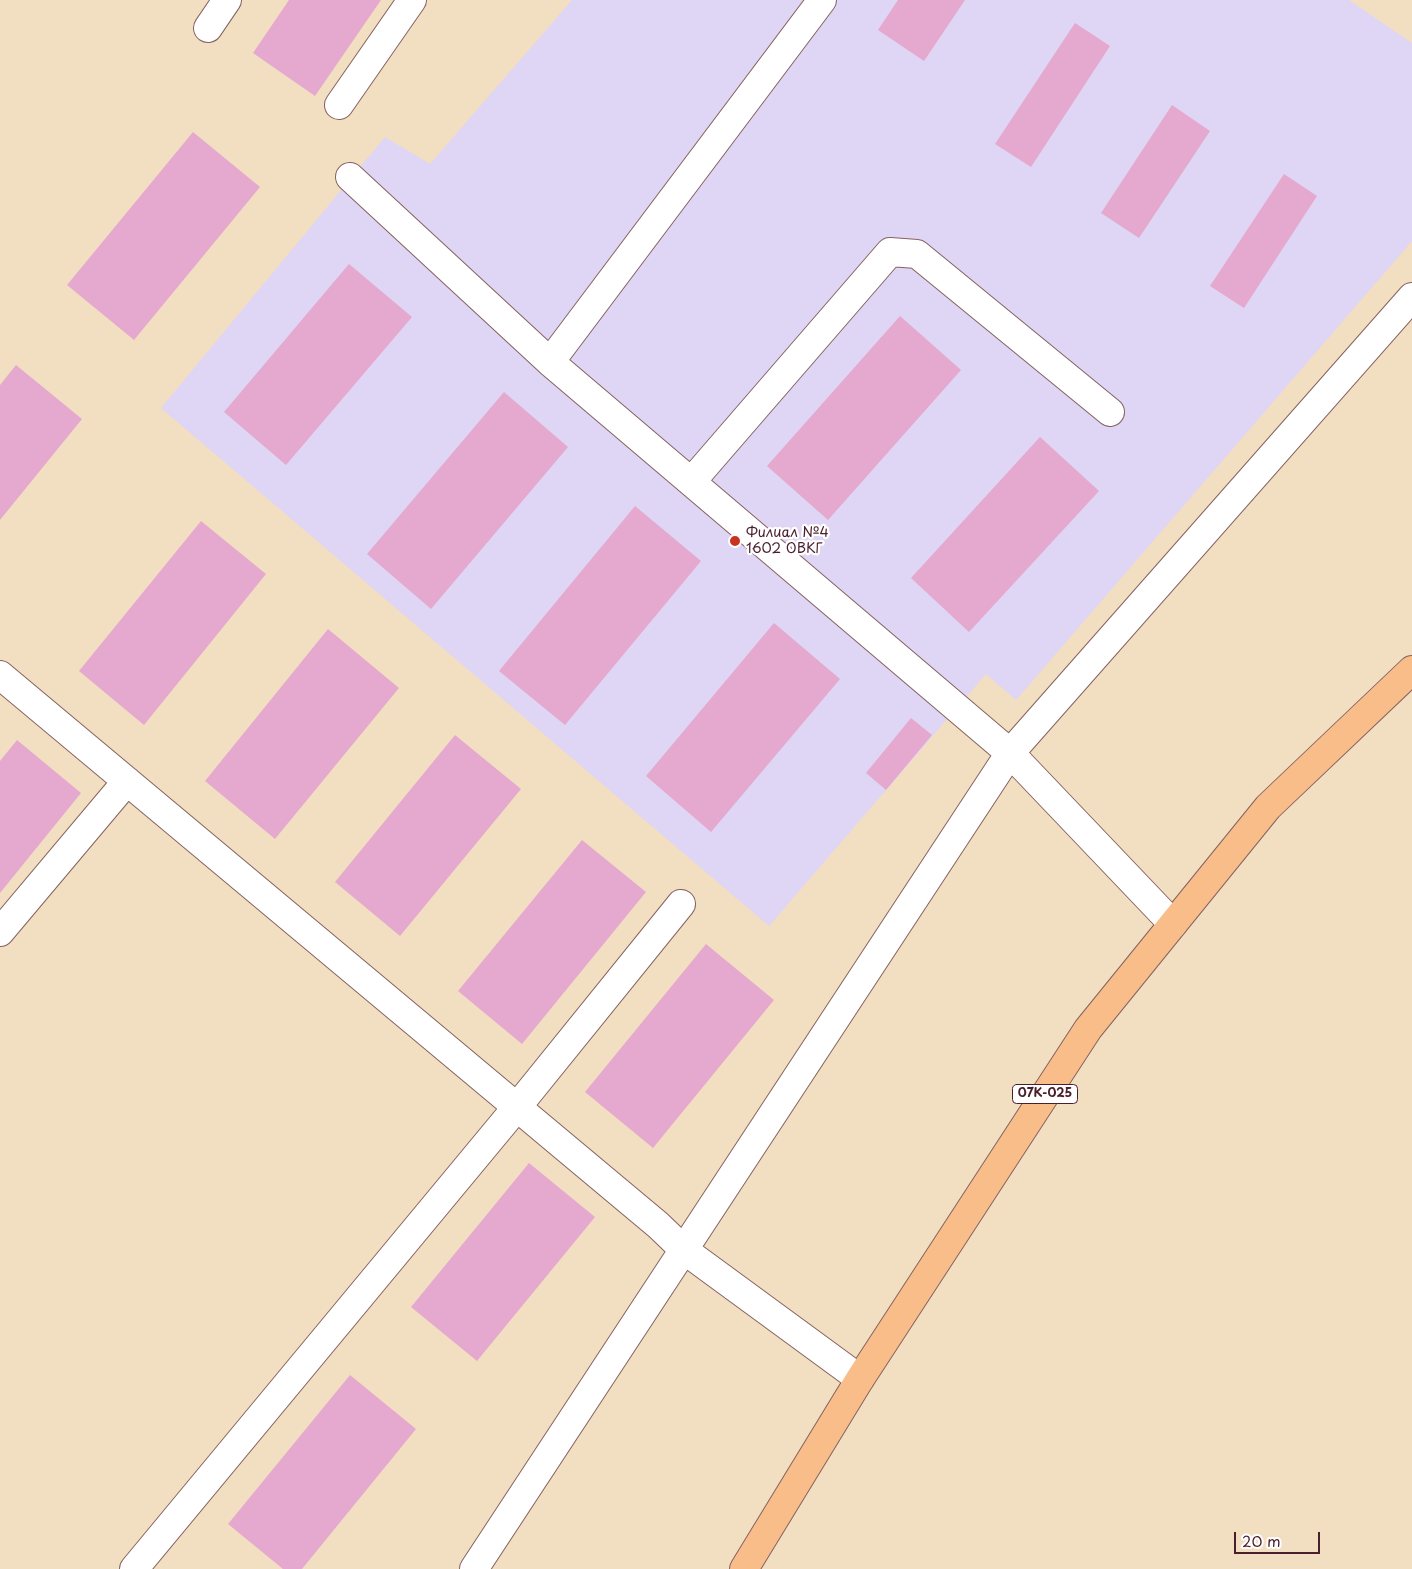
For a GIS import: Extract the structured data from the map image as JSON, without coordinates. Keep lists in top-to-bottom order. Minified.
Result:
{"streets":{"highway":["07К-025"]},"places":["Филиал №4 1602 ОВКГ"],"scale_bar":"20 m"}
